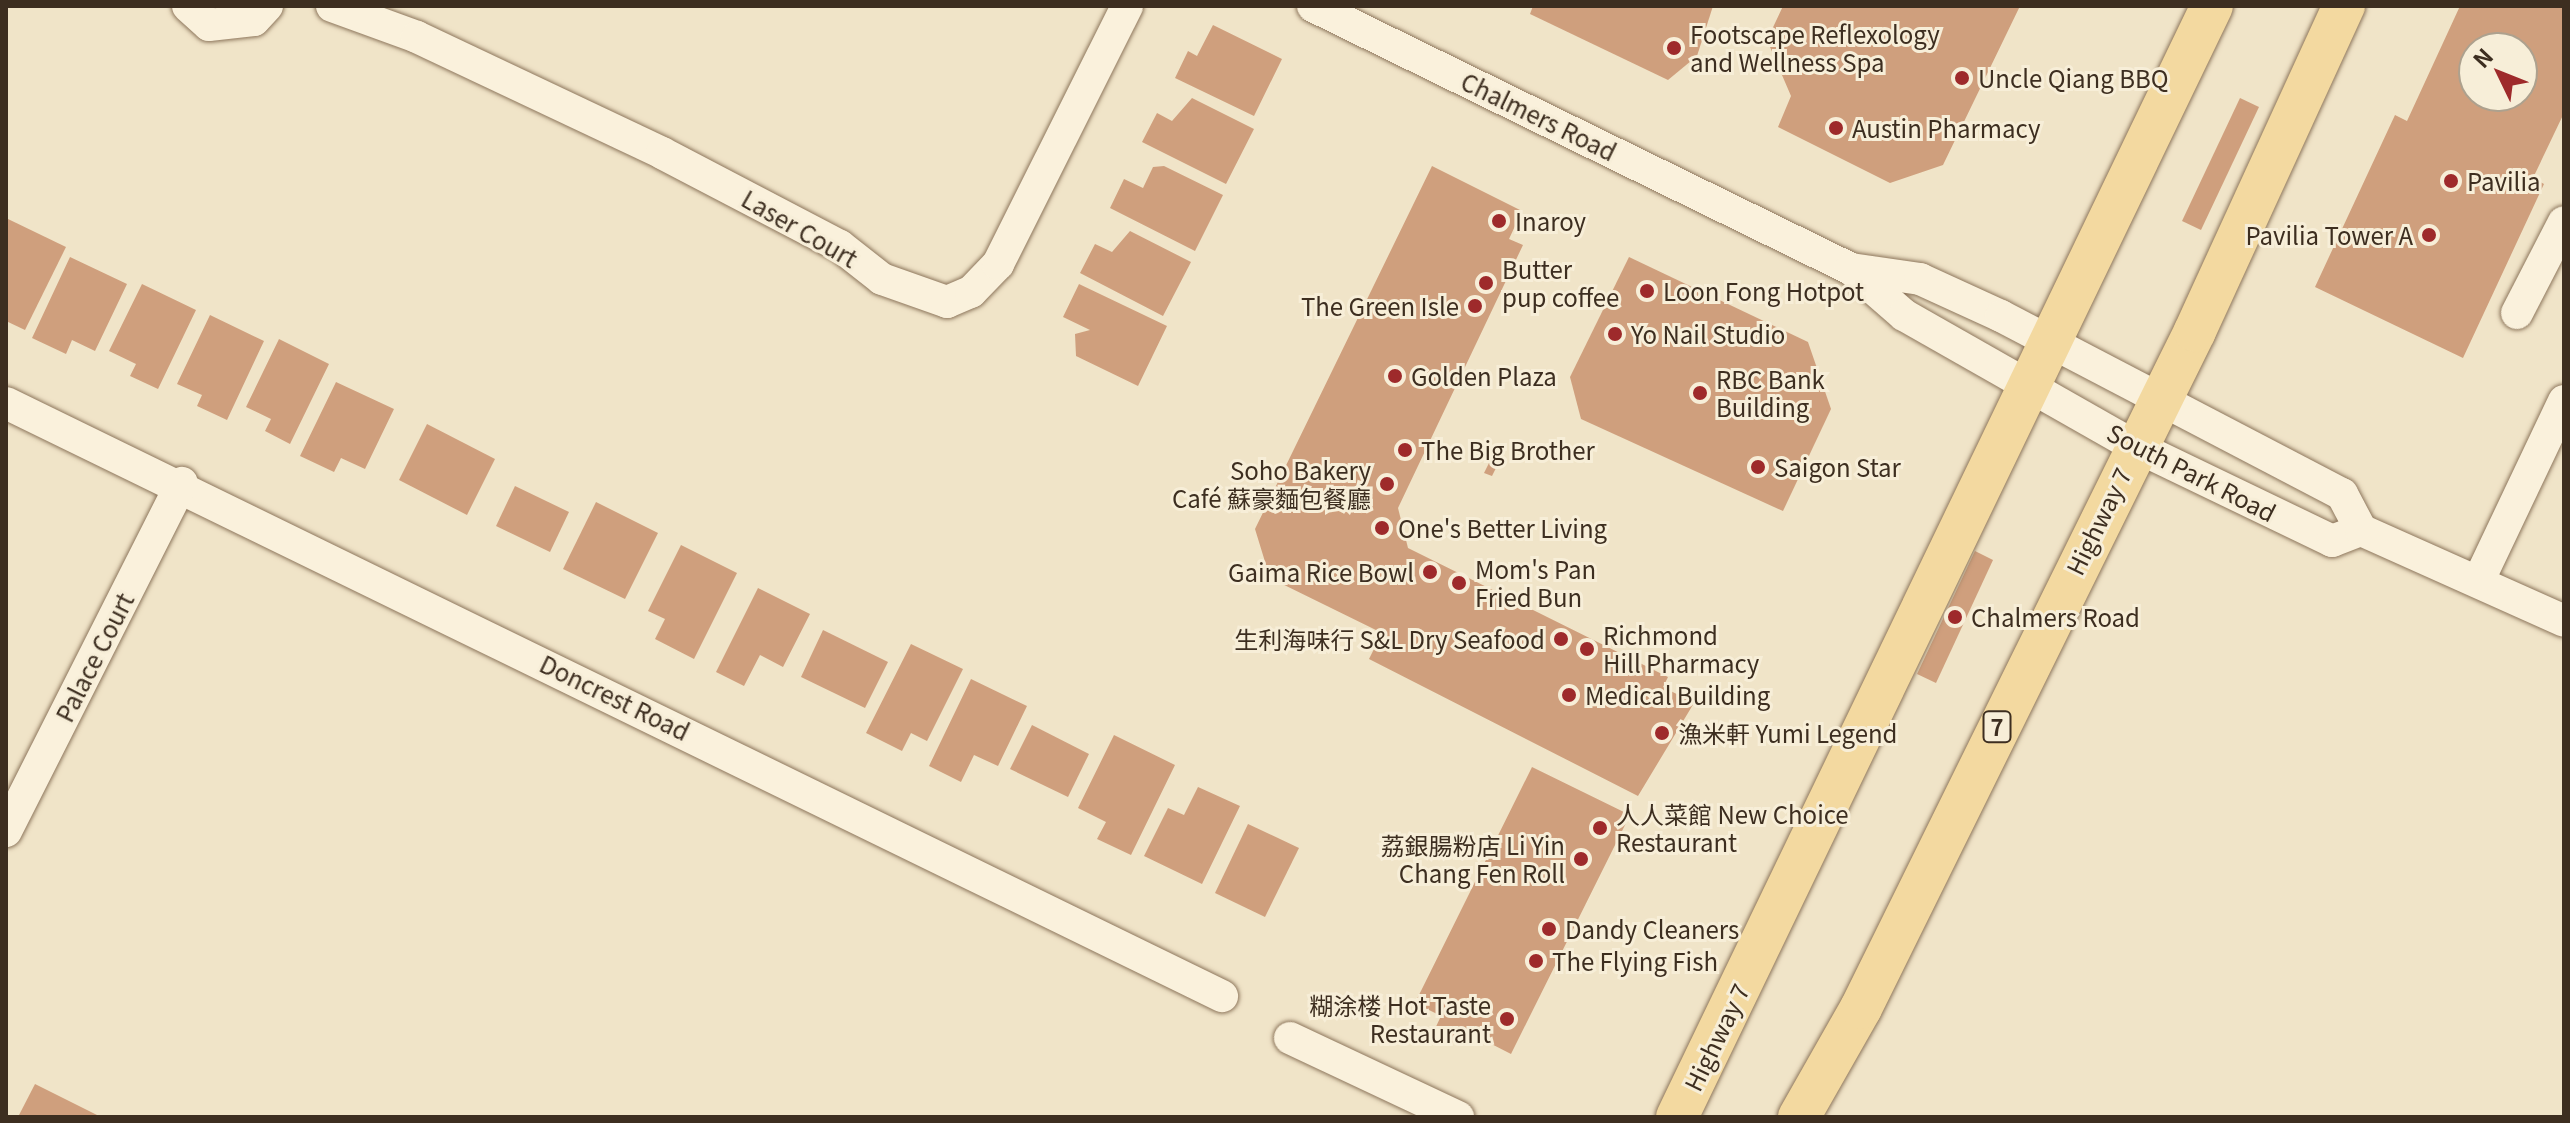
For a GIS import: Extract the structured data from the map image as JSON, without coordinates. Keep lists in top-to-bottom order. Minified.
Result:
{"streets":{"main road":["Highway 7","7"],"street":["Chalmers Road","Laser Court","South Park Road","Palace Court","Doncrest Road"]},"crossings":[["Chalmers Road","South Park Road"],["Chalmers Road","Highway 7"],["South Park Road","Highway 7"],["Palace Court","Doncrest Road"]],"places":["Footscape Reflexology and Wellness Spa","Uncle Qiang BBQ","Austin Pharmacy","Pavilia","Inaroy","Pavilia Tower A","Butter pup coffee","Loon Fong Hotpot","The Green Isle","Yo Nail Studio","Golden Plaza","RBC Bank Building","The Big Brother","Saigon Star","Soho Bakery Café 蘇豪麵包餐廳","One's Better Living","Gaima Rice Bowl","Mom's Pan Fried Bun","Chalmers Road","生利海味行 S&L Dry Seafood","Richmond Hill Pharmacy","Medical Building","漁米軒 Yumi Legend","人人菜館 New Choice Restaurant","荔銀腸粉店 Li Yin Chang Fen Roll","Dandy Cleaners","The Flying Fish","糊涂楼 Hot Taste Restaurant"],"north":"top left"}
